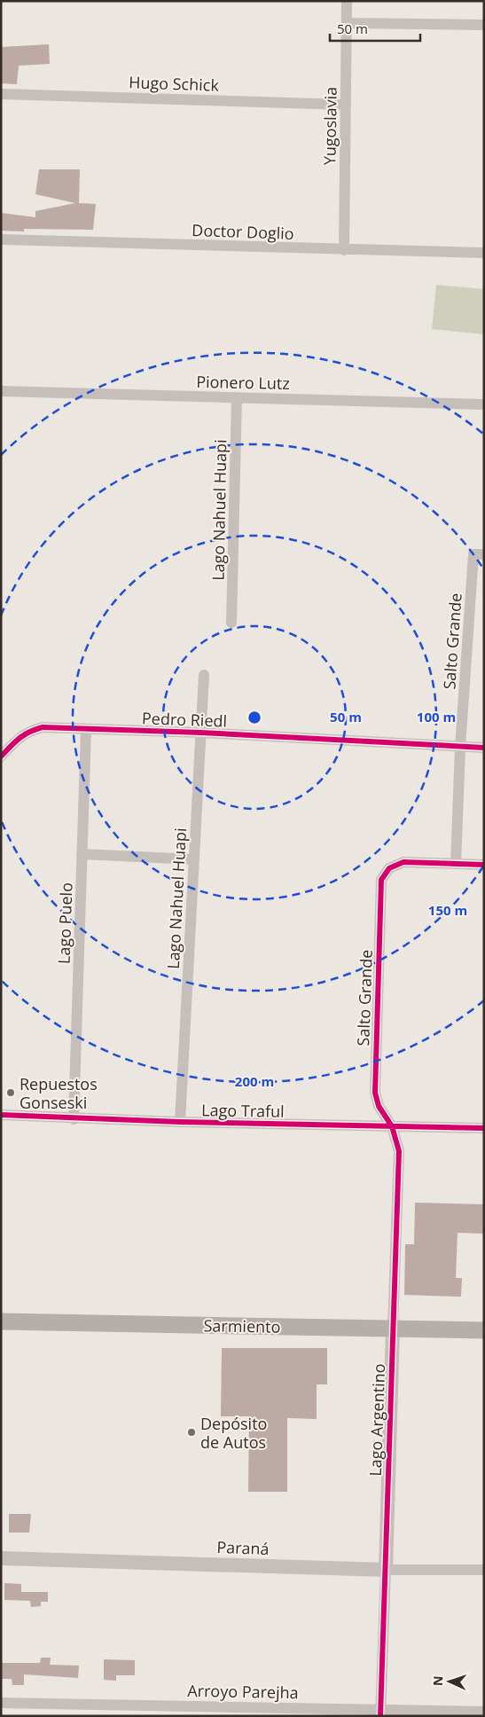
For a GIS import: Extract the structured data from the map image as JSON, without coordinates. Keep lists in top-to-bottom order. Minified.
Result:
{"streets":{"main road":["Sarmiento"],"street":["Hugo Schick","Yugoslavia","Doctor Doglio","Pionero Lutz","Lago Nahuel Huapi","Salto Grande","Pedro Riedl","Lago Puelo","Lago Traful","Lago Argentino","Paraná","Arroyo Parejha"]},"crossings":[["Hugo Schick","Yugoslavia"],["Yugoslavia","Doctor Doglio"],["Pionero Lutz","Lago Nahuel Huapi"],["Lago Nahuel Huapi","Pedro Riedl"],["Lago Nahuel Huapi","Lago Traful"],["Salto Grande","Pedro Riedl"],["Salto Grande","Lago Traful"],["Salto Grande","Lago Argentino"],["Pedro Riedl","Lago Puelo"],["Lago Puelo","Lago Traful"],["Lago Traful","Lago Argentino"],["Sarmiento","Lago Argentino"],["Lago Argentino","Paraná"],["Lago Argentino","Arroyo Parejha"]],"places":["Repuestos Gonseski","Depósito de Autos"],"scale_bar":"50 m","north":"left","rings":["50 m","100 m","150 m","200 m"]}
